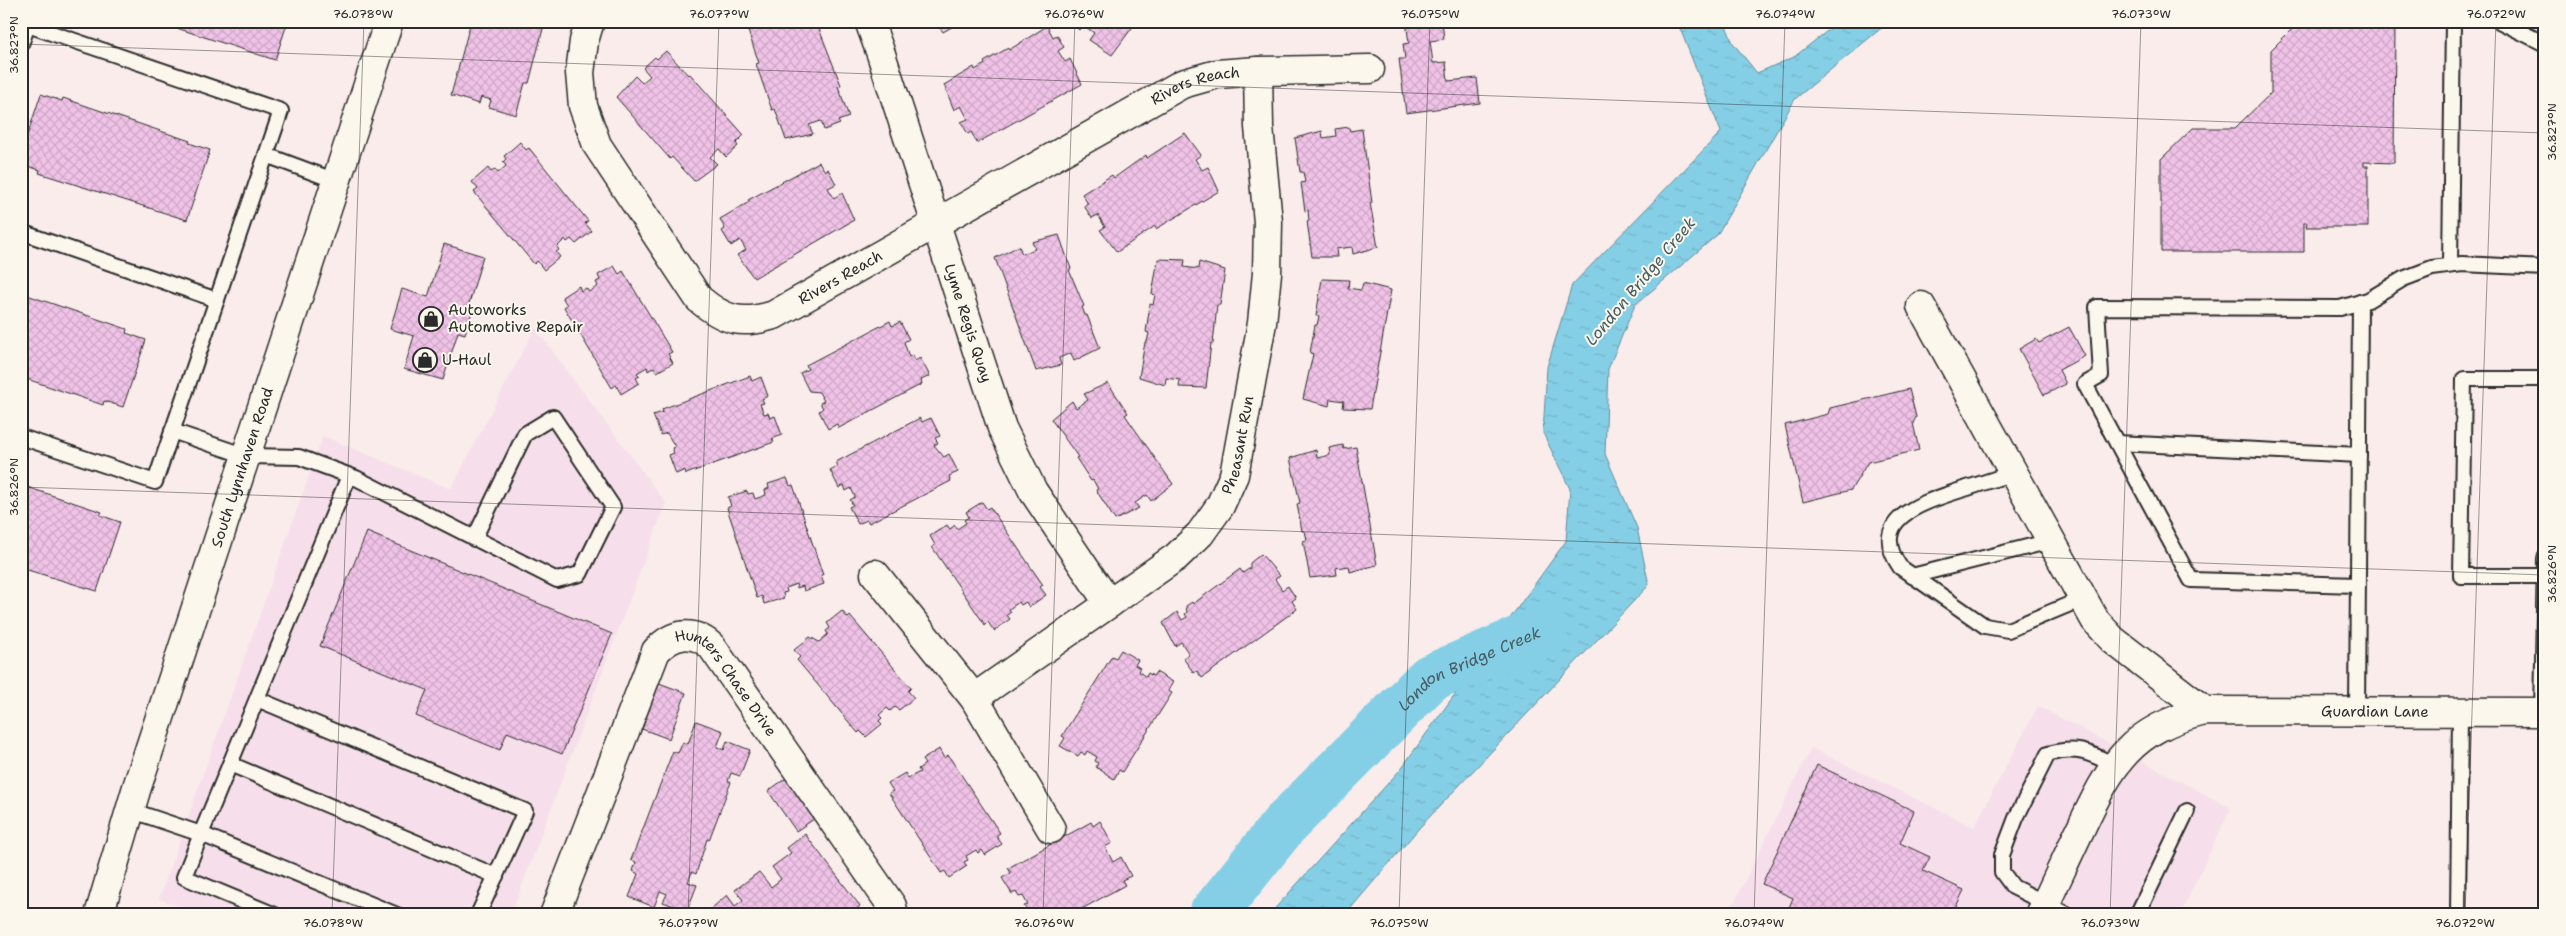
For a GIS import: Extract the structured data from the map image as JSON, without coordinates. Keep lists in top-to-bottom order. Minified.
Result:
{"streets":{"street":["Rivers Reach","Lyme Regis Quay","Pheasant Run","South Lynnhaven Road","Hunters Chase Drive","Guardian Lane"]},"crossings":[["Rivers Reach","Lyme Regis Quay"],["Rivers Reach","Pheasant Run"],["Lyme Regis Quay","Pheasant Run"]],"water":["London Bridge Creek"],"places":{"shop":["Autoworks Automotive Repair","U-Haul"]},"coordinates":["76.078°W","76.077°W","76.076°W","76.075°W","76.074°W","76.073°W","76.072°W","36.827°N","36.826°N"]}
